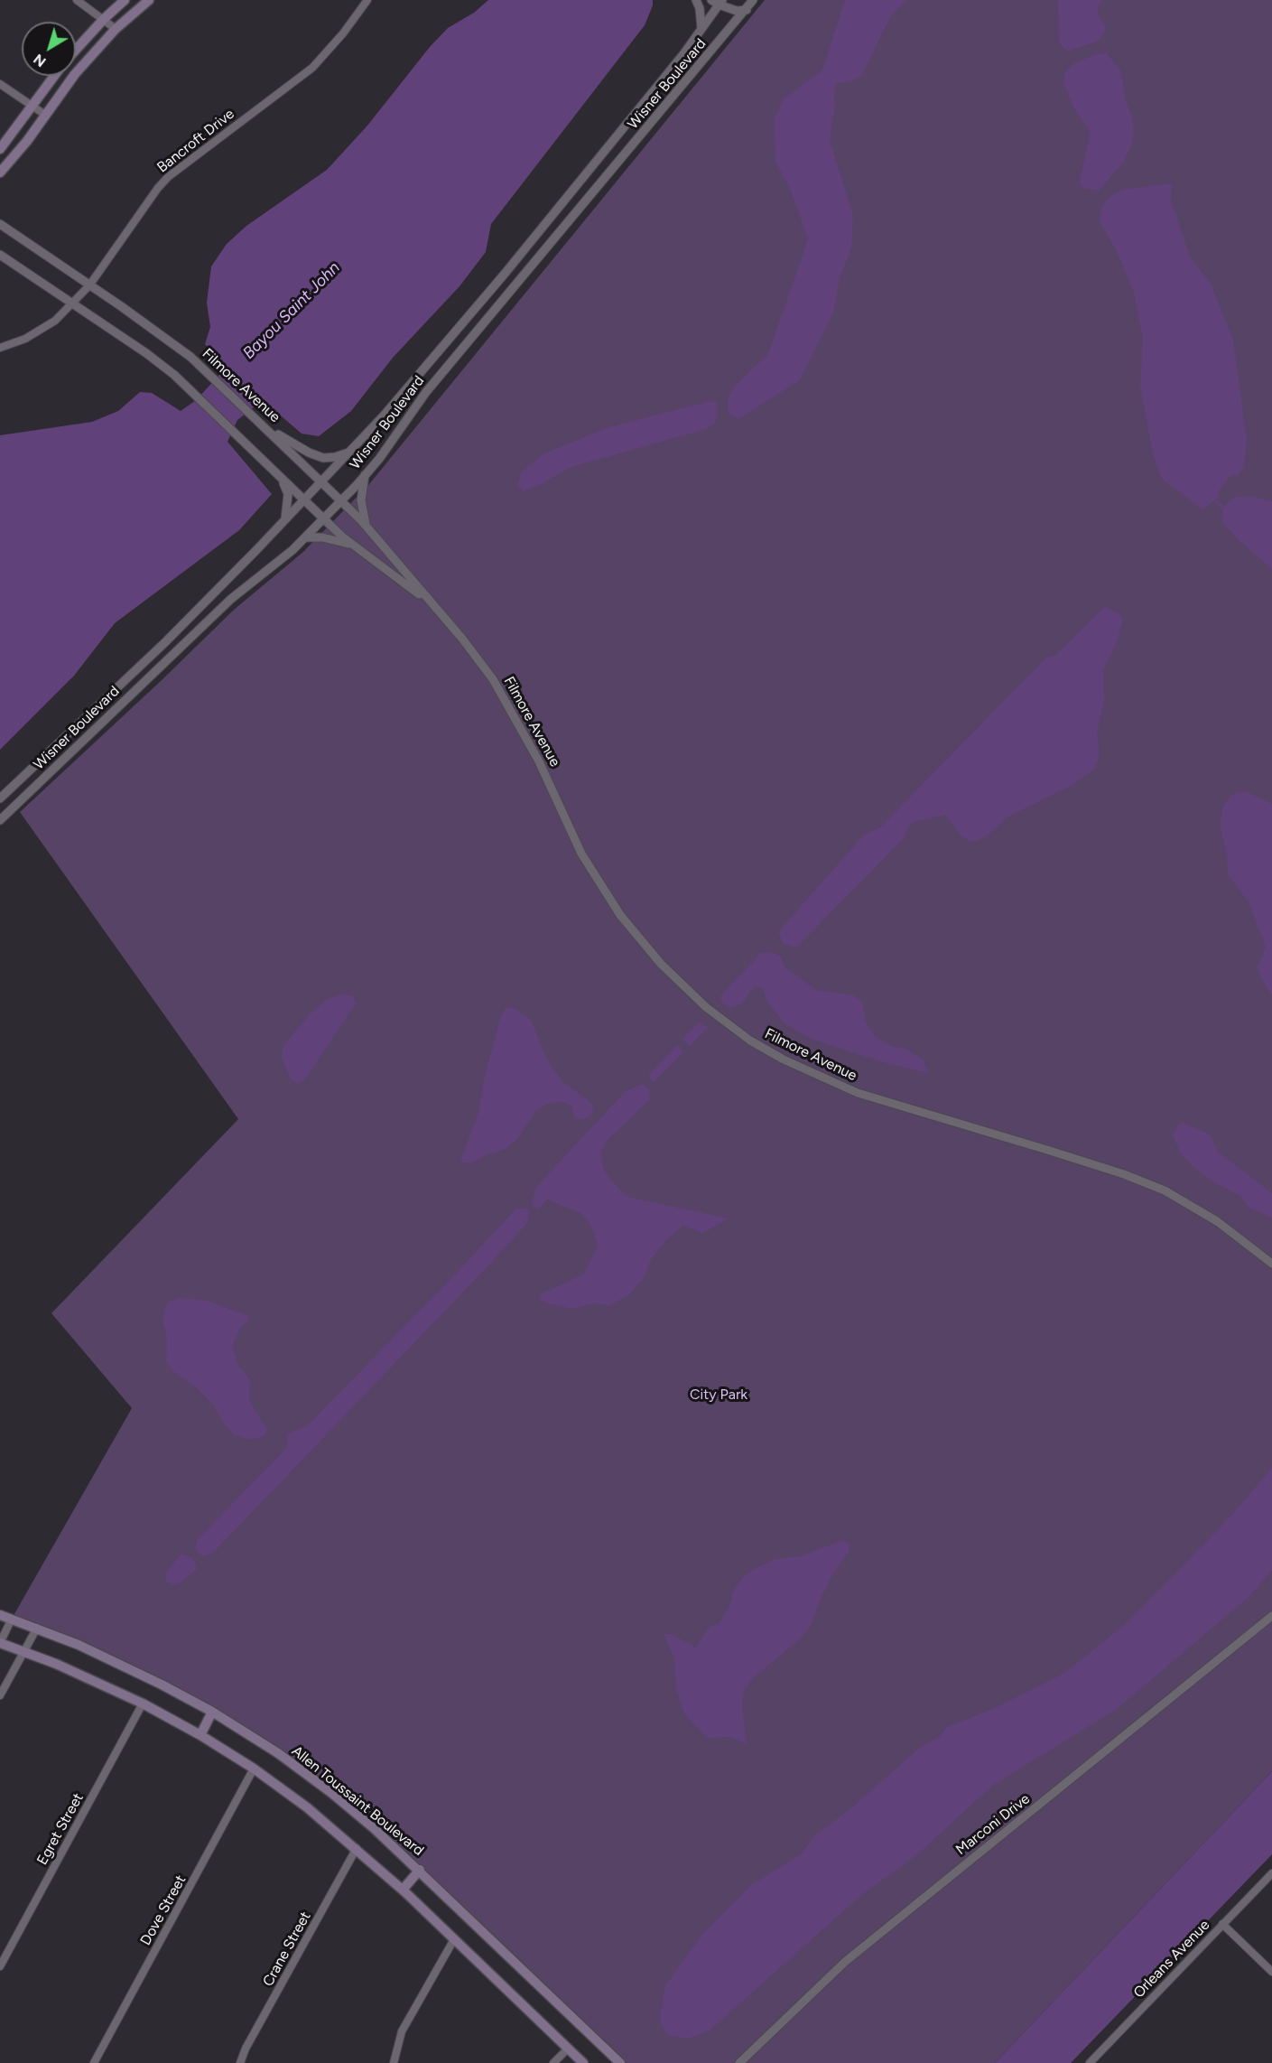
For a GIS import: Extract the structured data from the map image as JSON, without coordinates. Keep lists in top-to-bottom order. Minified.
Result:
{"streets":{"main road":["Allen Toussaint Boulevard"],"street":["Wisner Boulevard","Bancroft Drive","Filmore Avenue","Marconi Drive","Egret Street","Dove Street","Crane Street","Orleans Avenue"]},"crossings":[["Wisner Boulevard","Filmore Avenue"],["Bancroft Drive","Filmore Avenue"]],"water":["Bayou Saint John"],"parks":["City Park"],"north":"bottom left"}
